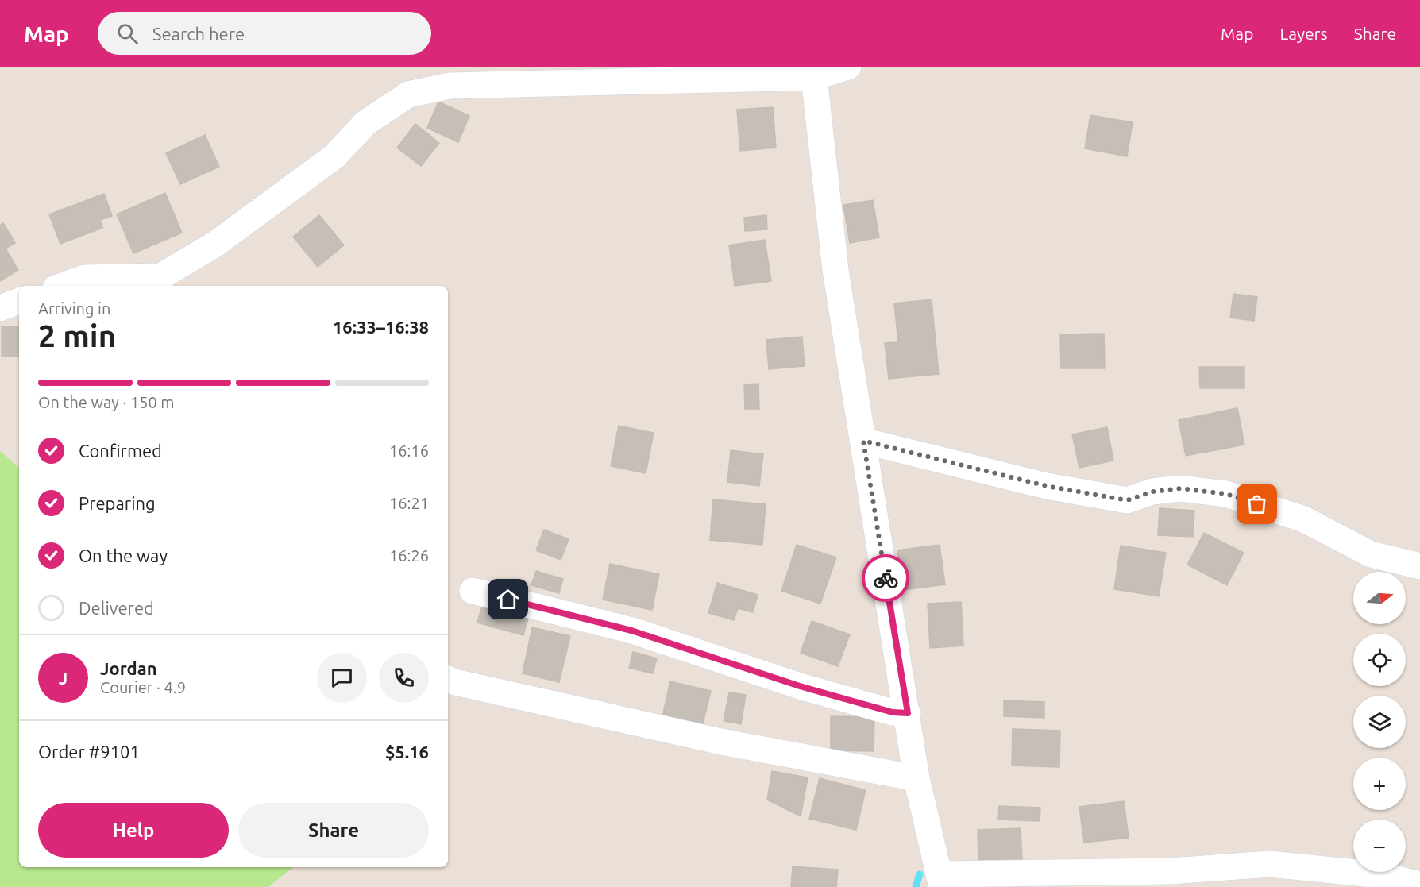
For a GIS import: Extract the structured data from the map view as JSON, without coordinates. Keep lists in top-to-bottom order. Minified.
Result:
{"north":"right","page":{"header":"Map","search":"Search here","nav":["Map","Layers","Share"],"heading":["2 min","Arriving in","16:33–16:38"],"panel":["Jordan","Courier · 4.9","Order #9101","$5.16"],"bar":"On the way · 150 m","list":[["Confirmed","16:16"],["Preparing","16:21"],["On the way","16:26"],"Delivered"],"map_buttons":["+","−"],"round":"J","buttons":["Help","Share"]}}
